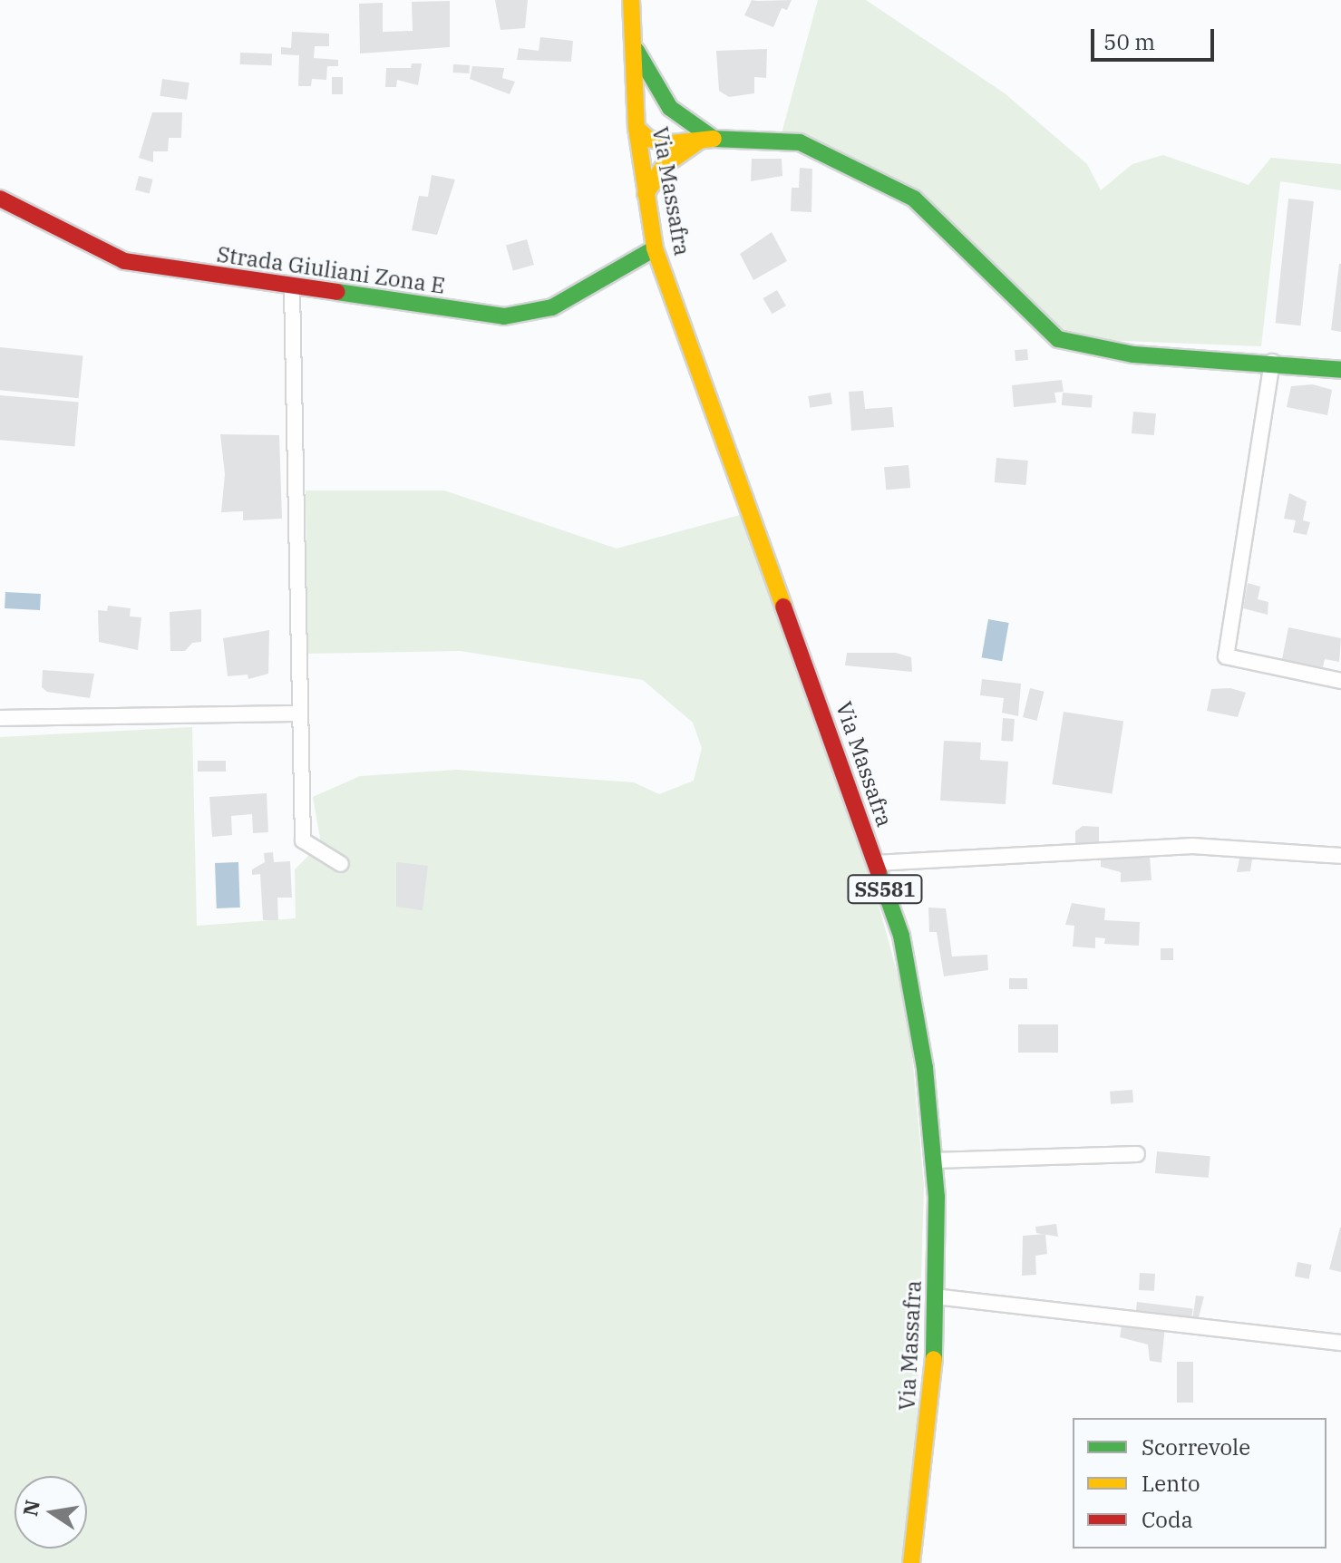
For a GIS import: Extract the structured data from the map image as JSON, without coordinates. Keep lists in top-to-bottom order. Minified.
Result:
{"streets":{"main road":["Via Massafra","Strada Giuliani Zona E","SS581"]},"crossings":[["Via Massafra","Strada Giuliani Zona E"]],"legend":["Scorrevole","Lento","Coda"],"scale_bar":"50 m","north":"left"}
